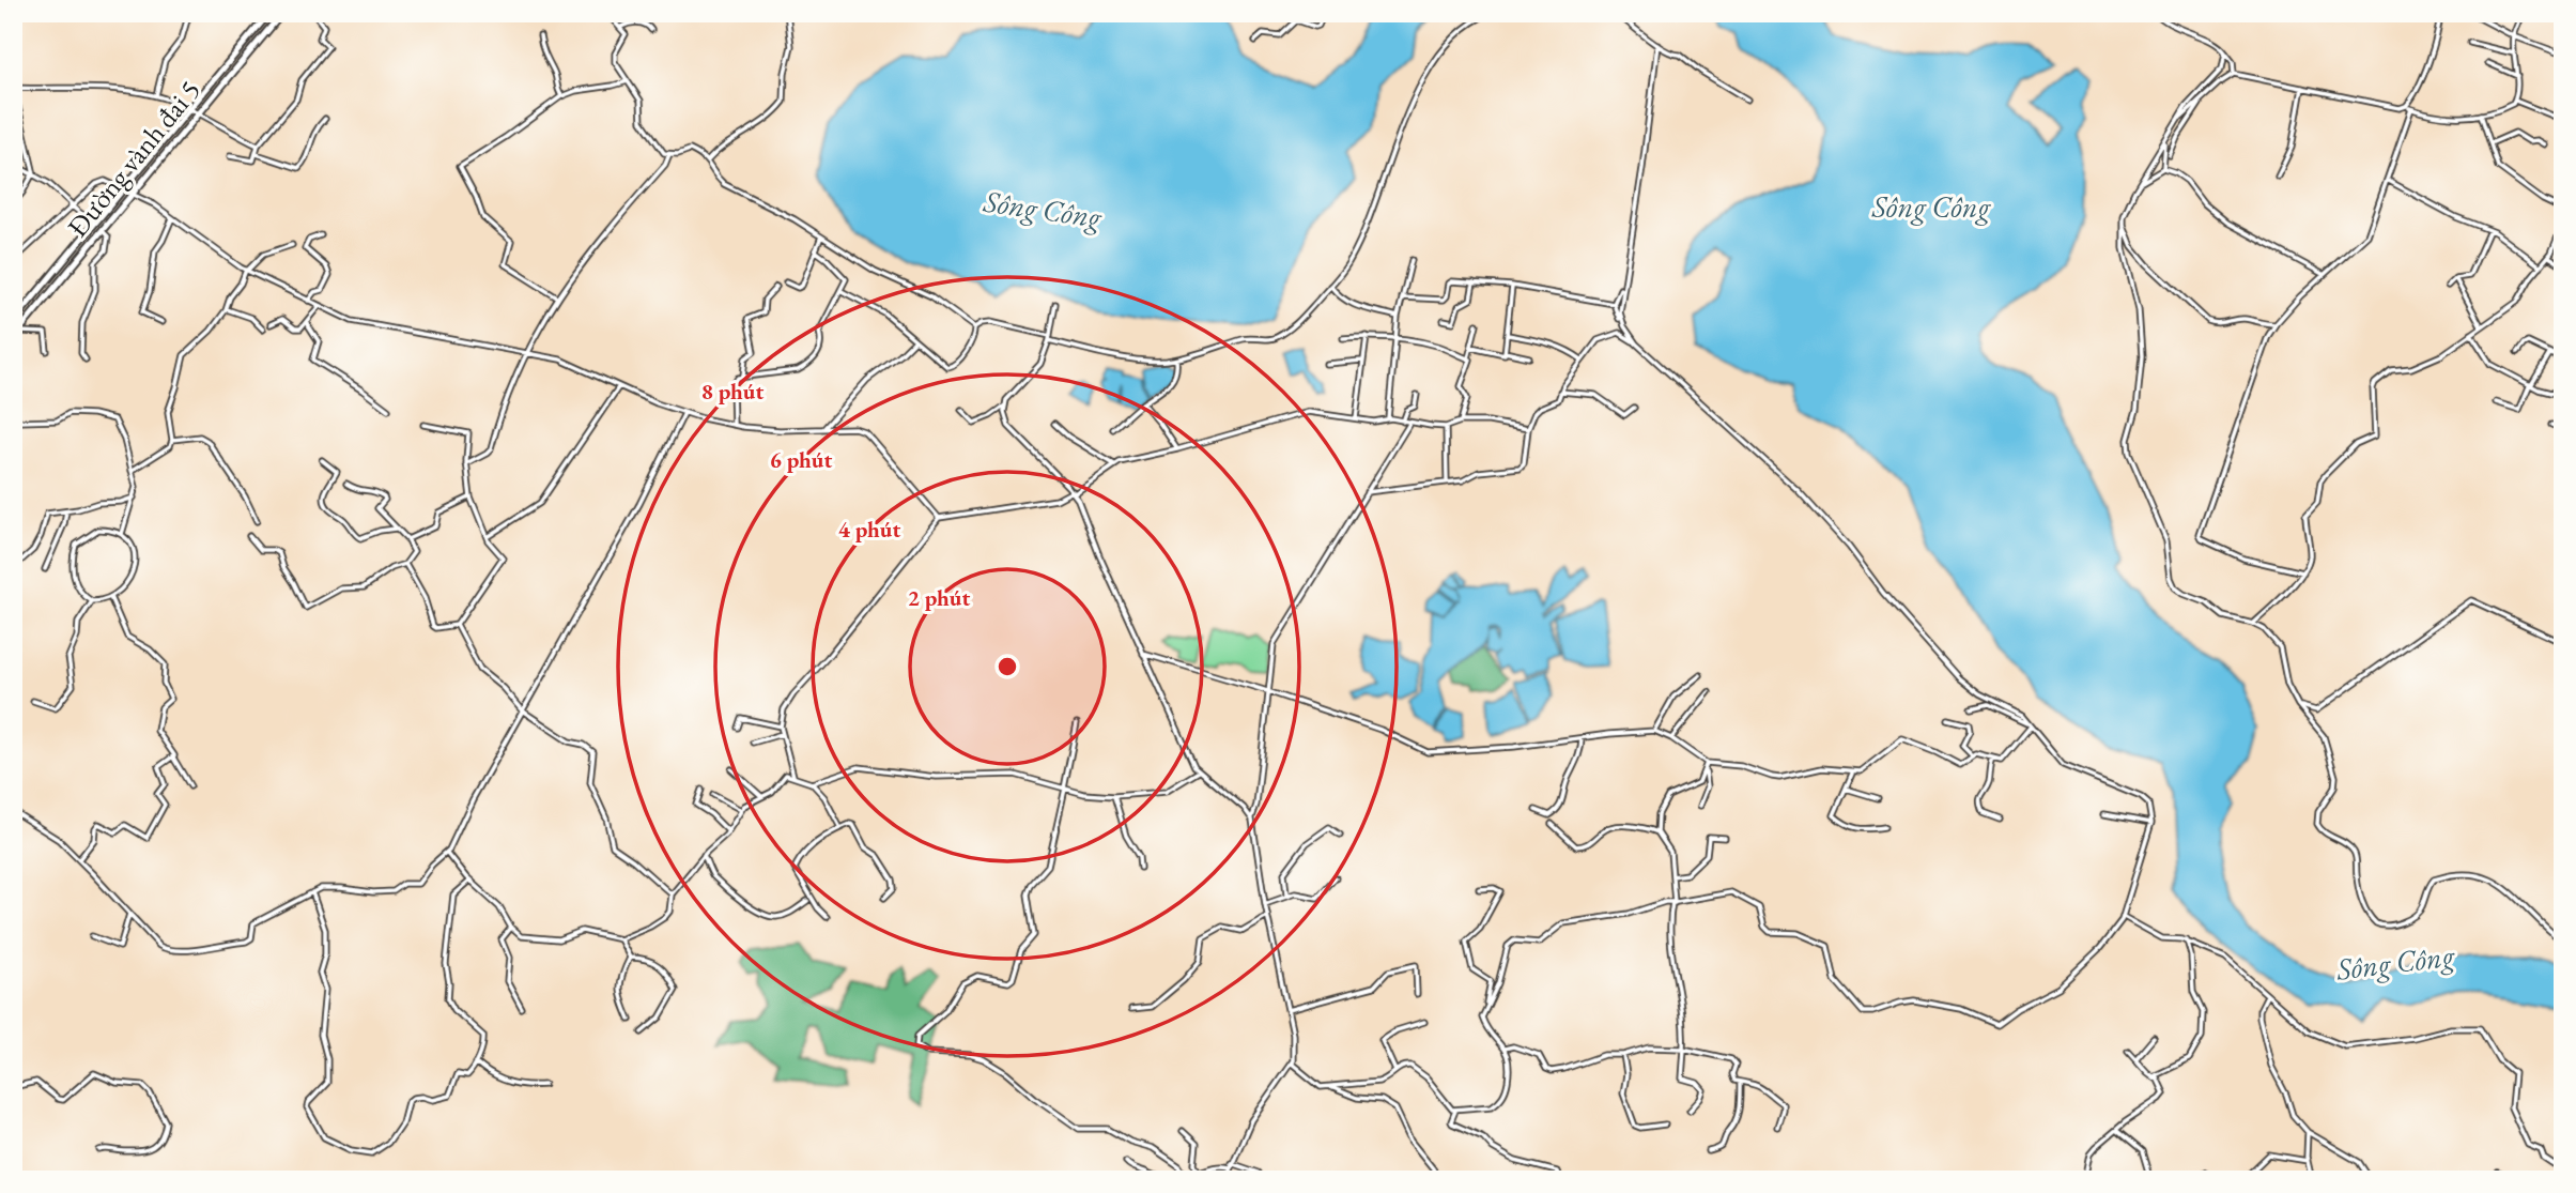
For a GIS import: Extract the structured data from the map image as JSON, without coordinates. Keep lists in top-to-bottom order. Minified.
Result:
{"streets":{"main road":["Đường vành đai 5"]},"water":["Sông Công"],"rings":["8 phút","6 phút","4 phút","2 phút"]}
